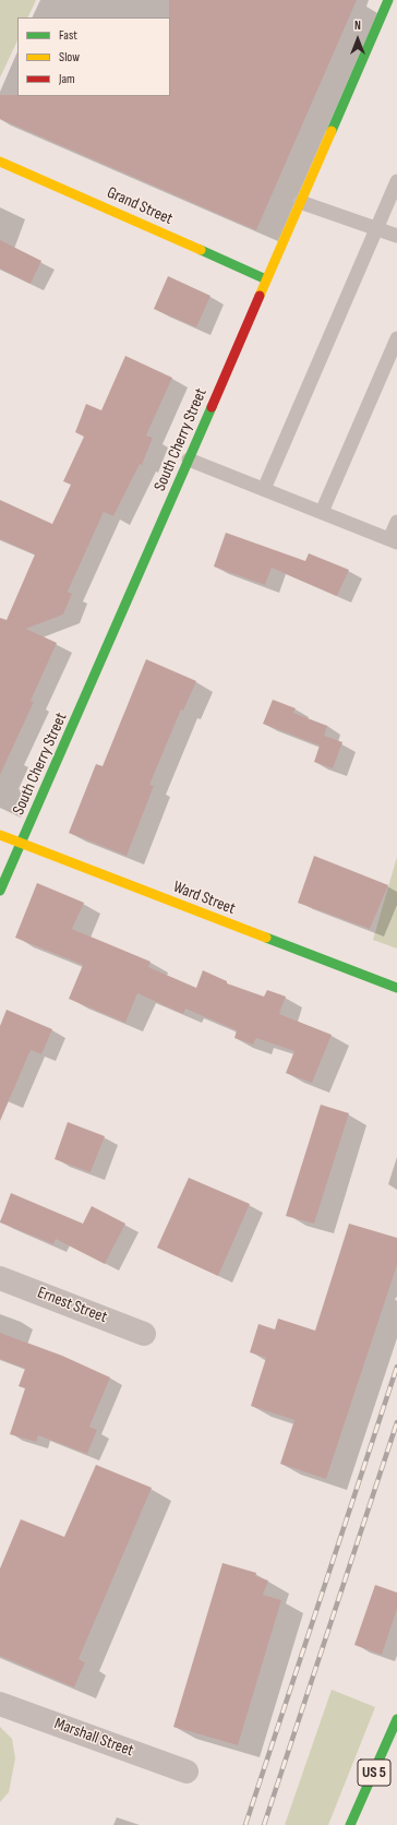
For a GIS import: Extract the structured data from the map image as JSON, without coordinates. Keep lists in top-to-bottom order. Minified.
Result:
{"streets":{"street":["Grand Street","South Cherry Street","Ward Street","Ernest Street","Marshall Street","US 5"]},"crossings":[["Grand Street","South Cherry Street"],["South Cherry Street","Ward Street"]],"legend":["Fast","Slow","Jam"],"north":"top"}
